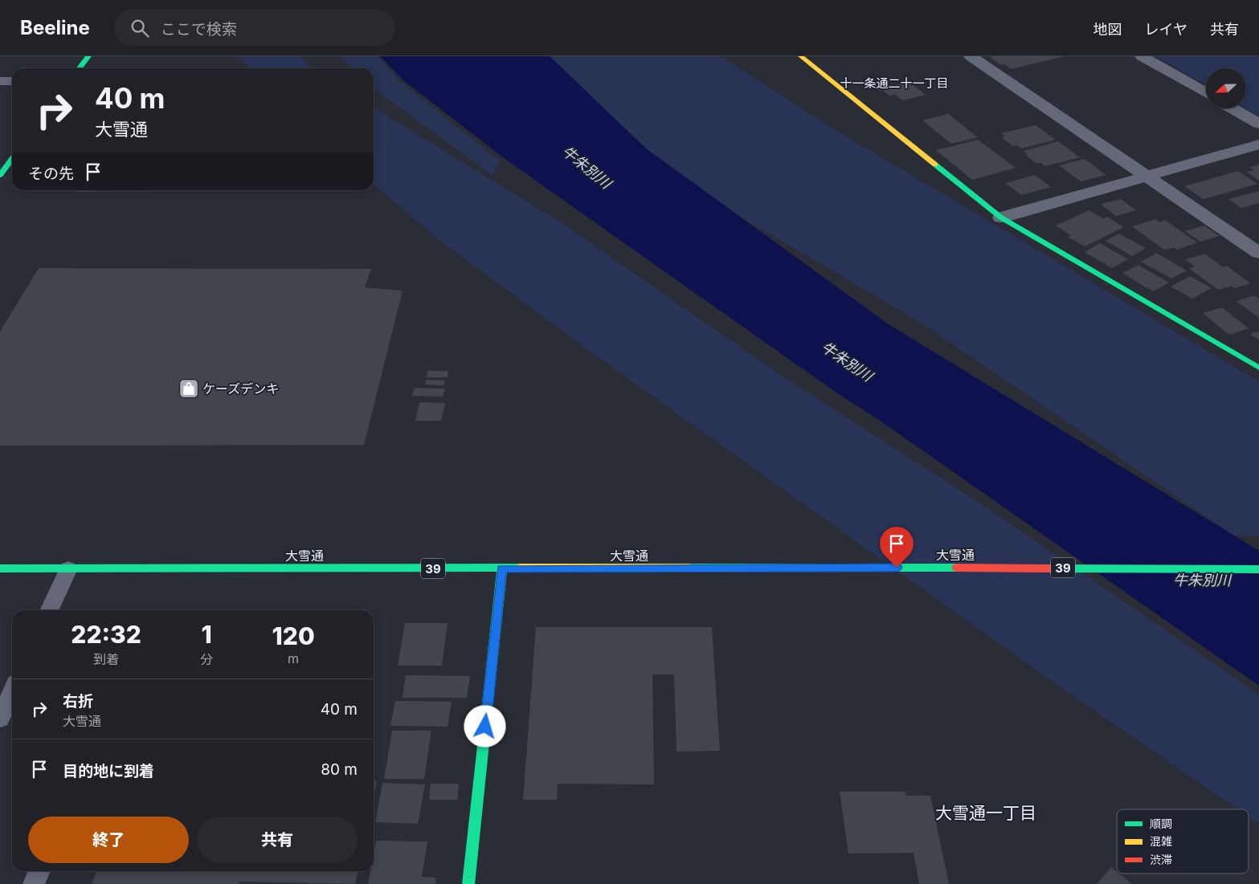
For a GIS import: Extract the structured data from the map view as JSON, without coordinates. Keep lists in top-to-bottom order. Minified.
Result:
{"streets":{"main road":["大雪通","39"]},"districts":["十一条通二十一丁目","大雪通一丁目"],"water":["牛朱別川"],"places":{"shop":["ケーズデンキ"]},"legend":["順調","混雑","渋滞"],"north":"left","page":{"header":"Beeline","search":"ここで検索","nav":["地図","レイヤ","共有"],"turn":["40 m","大雪通"],"then":"その先","eta":["22:32","到着","1","分","120","m"],"list":[{"name":"右折","note":"大雪通","value":"40 m"},{"name":"目的地に到着","value":"80 m"}],"buttons":["終了","共有"]}}
